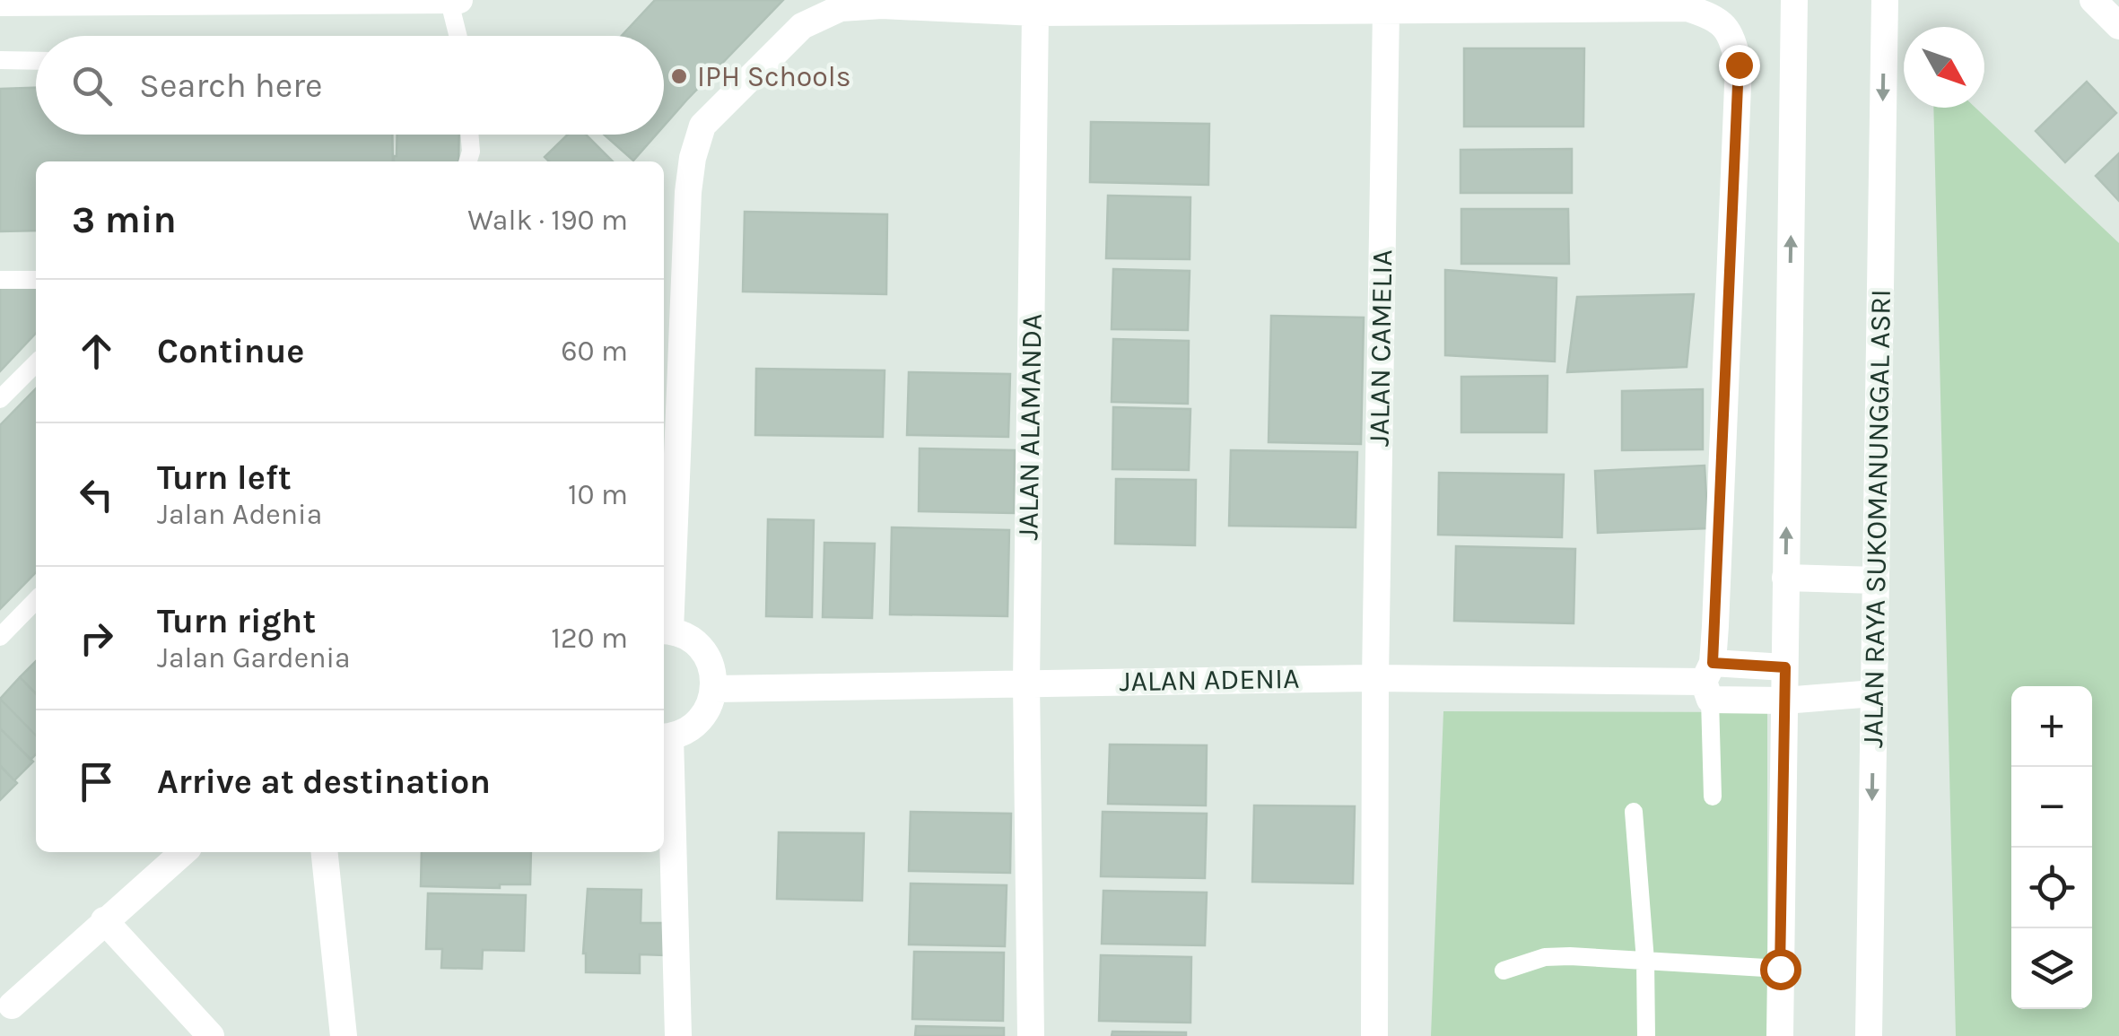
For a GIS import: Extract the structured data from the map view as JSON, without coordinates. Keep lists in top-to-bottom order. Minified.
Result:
{"streets":{"street":["JALAN CAMELIA","JALAN ALAMANDA","JALAN RAYA SUKOMANUNGGAL ASRI","JALAN ADENIA"]},"crossings":[["JALAN CAMELIA","JALAN ADENIA"],["JALAN ALAMANDA","JALAN ADENIA"],["JALAN RAYA SUKOMANUNGGAL ASRI","JALAN ADENIA"]],"places":["IPH Schools"],"north":"bottom right","page":{"search":"Search here","heading":["3 min","Walk · 190 m"],"list":[["Continue","60 m"],["Turn left","Jalan Adenia","10 m"],["Turn right","Jalan Gardenia","120 m"],"Arrive at destination"],"map_buttons":["+","−"]}}
